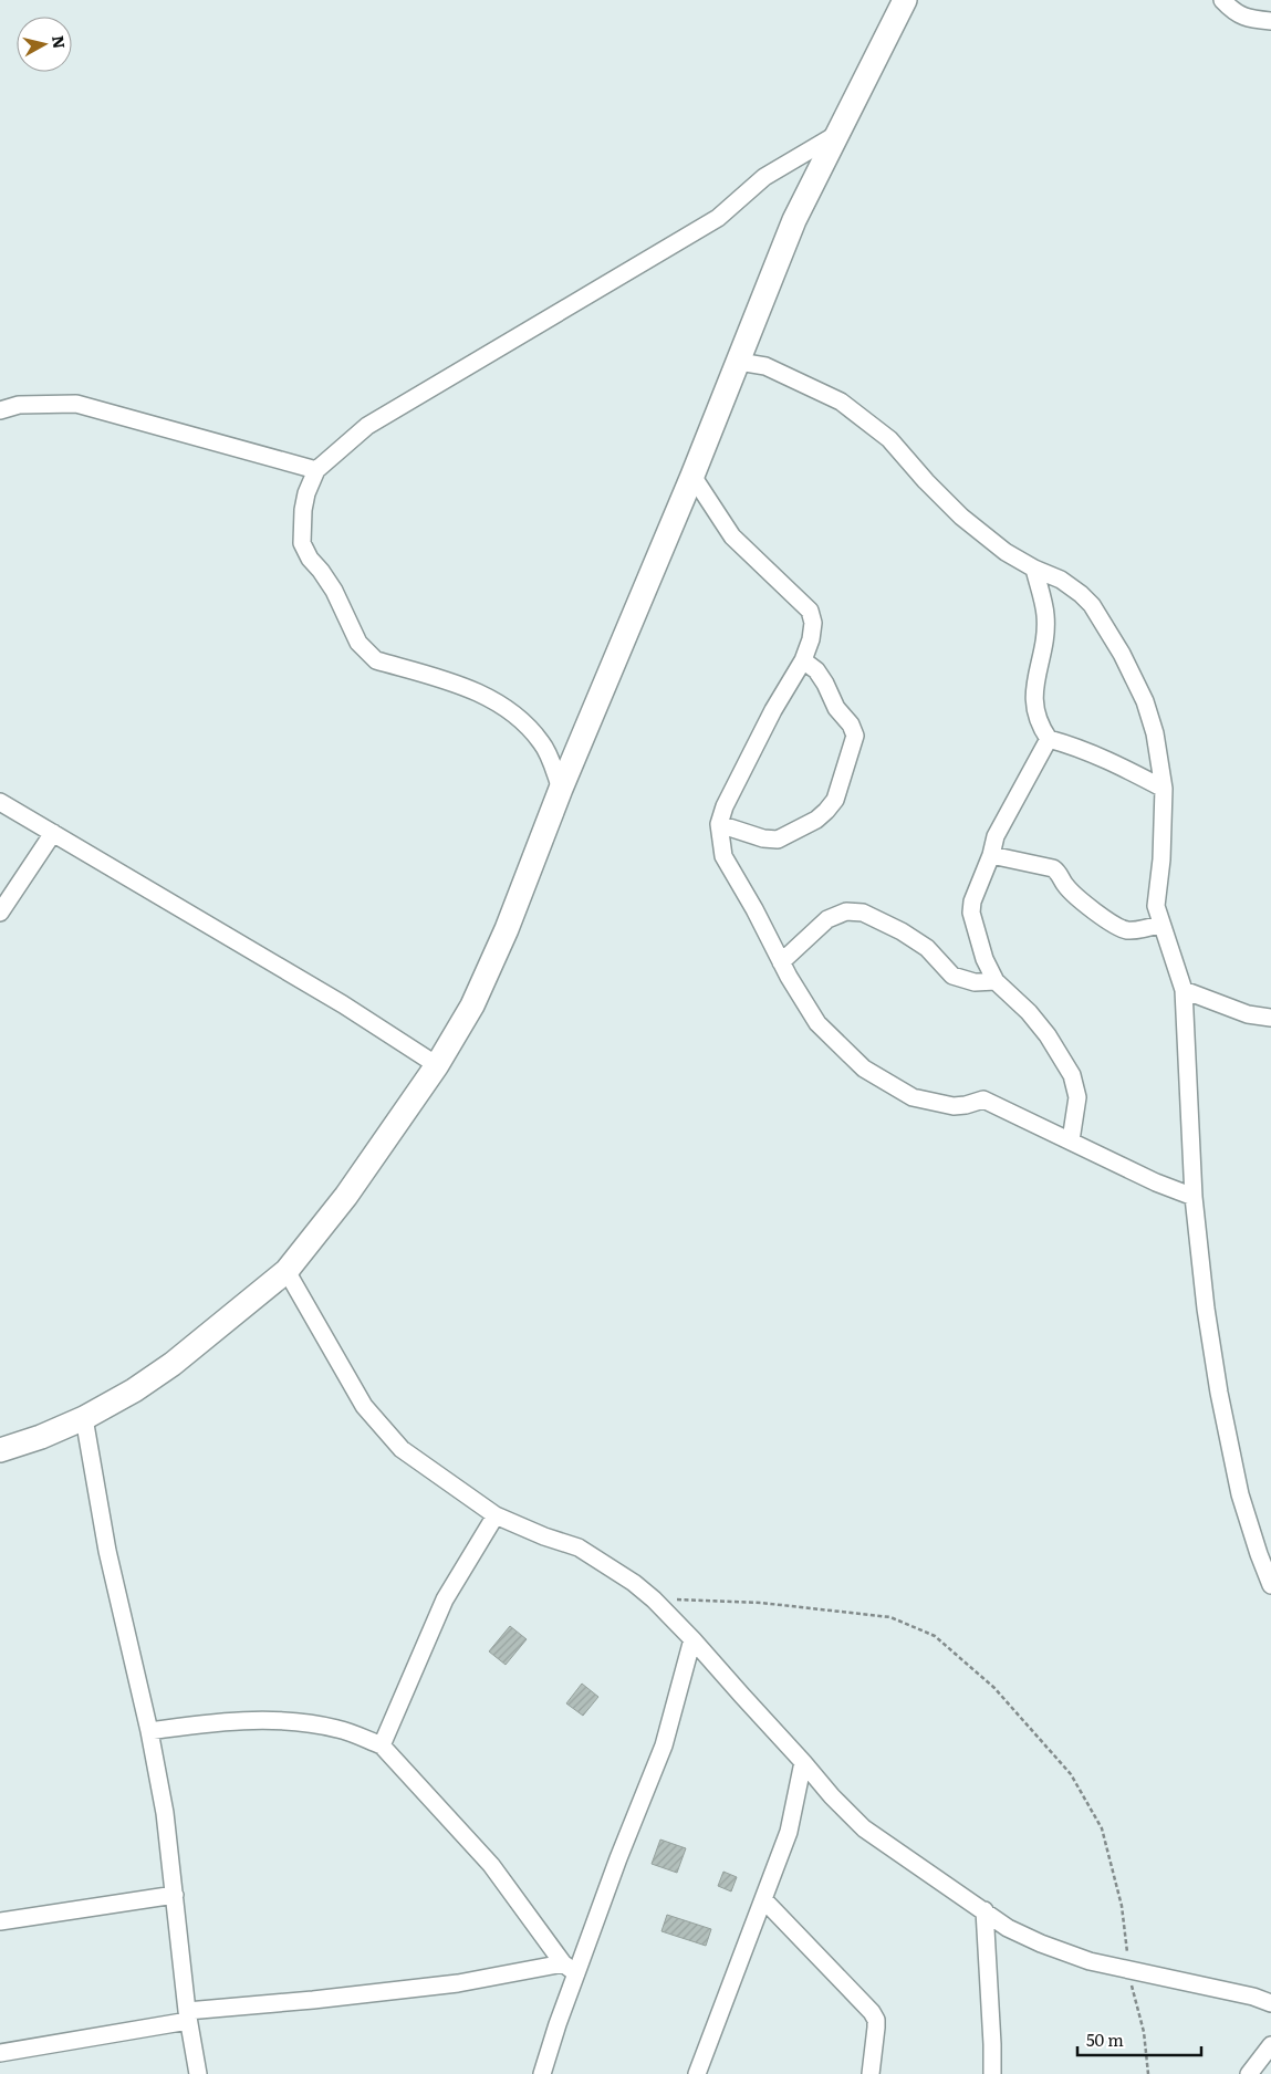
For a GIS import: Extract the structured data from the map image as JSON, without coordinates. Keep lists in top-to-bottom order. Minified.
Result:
{"scale_bar":"50 m","north":"right"}
